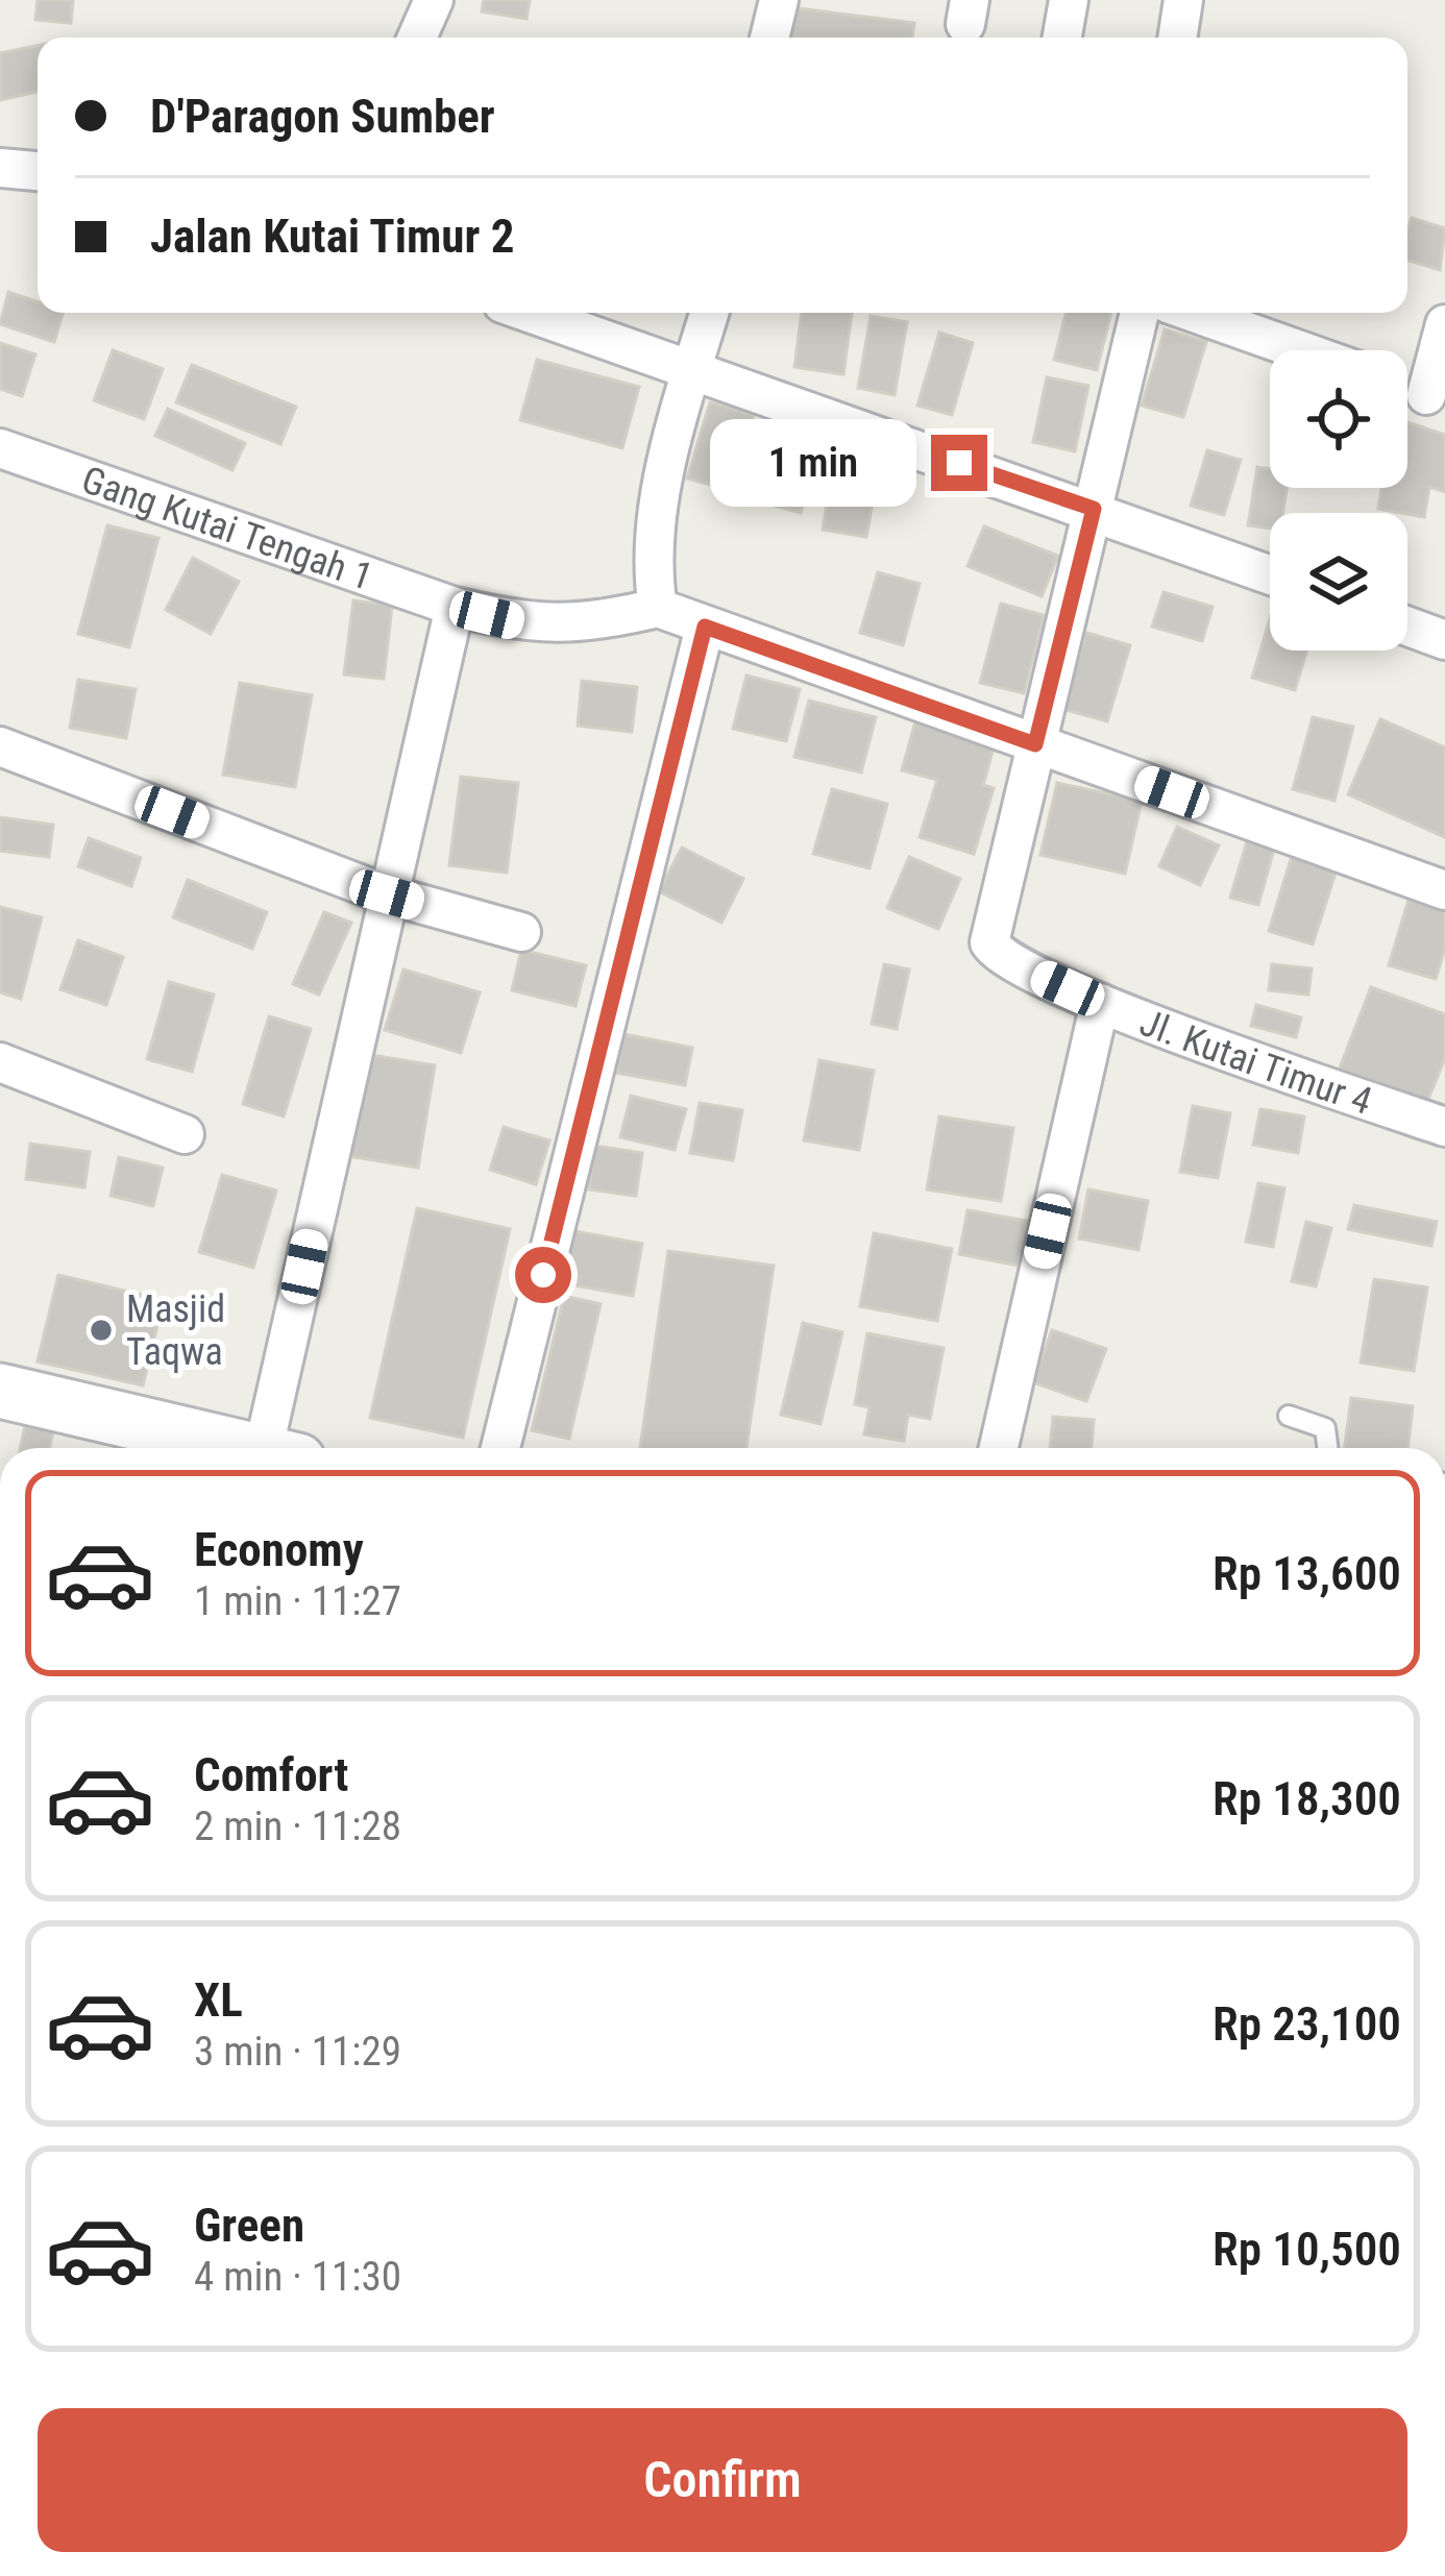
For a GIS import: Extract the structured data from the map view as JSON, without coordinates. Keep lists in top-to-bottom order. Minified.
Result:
{"streets":{"street":["Gang Kutai Tengah 1","Jl. Kutai Timur 4"]},"places":["Masjid Taqwa"],"page":{"banner":["D'Paragon Sumber","Jalan Kutai Timur 2"],"bubble":"1 min","list":[{"name":"Economy","note":"1 min · 11:27","value":"Rp 13,600"},{"name":"Comfort","note":"2 min · 11:28","value":"Rp 18,300"},{"name":"XL","note":"3 min · 11:29","value":"Rp 23,100"},{"name":"Green","note":"4 min · 11:30","value":"Rp 10,500"}],"buttons":"Confirm"}}
